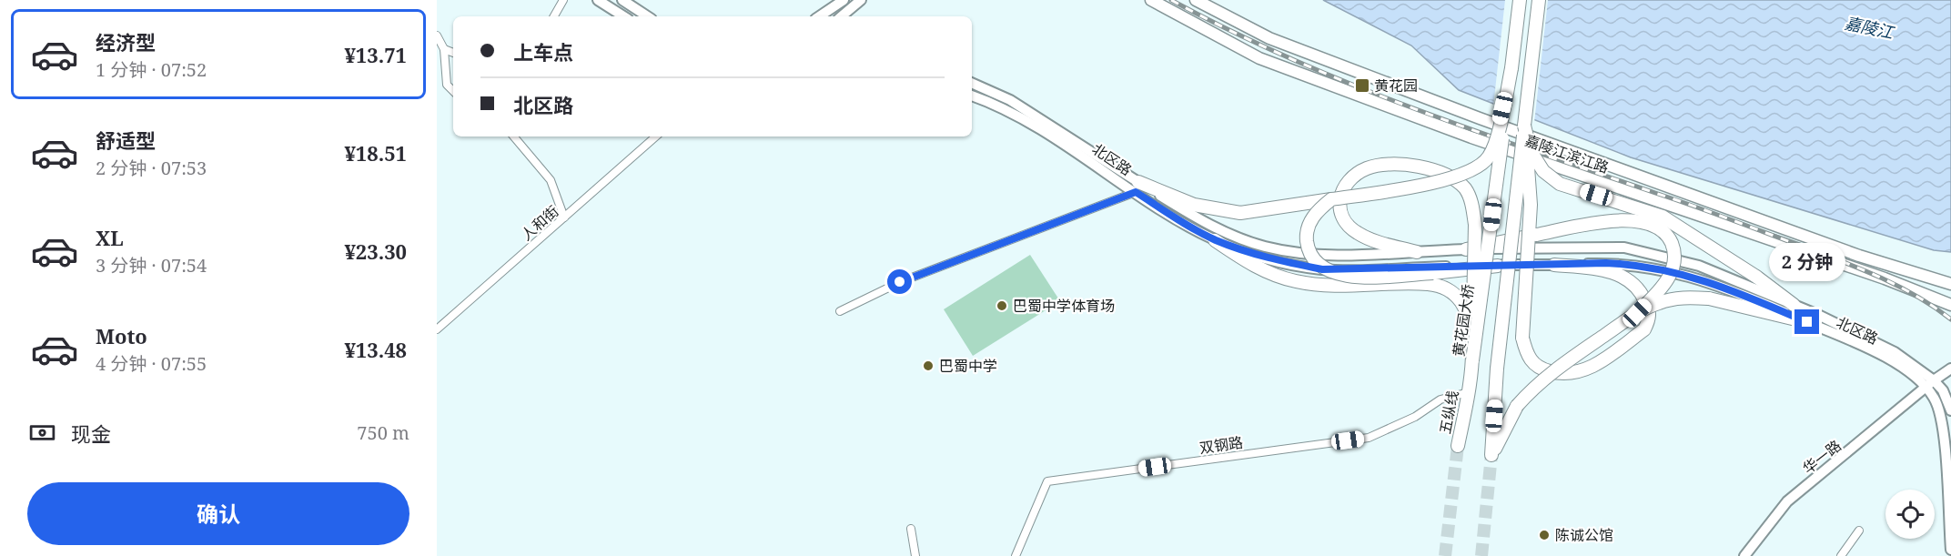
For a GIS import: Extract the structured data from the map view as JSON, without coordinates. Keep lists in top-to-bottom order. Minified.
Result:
{"streets":{"highway":["黄花园大桥","五纵线"],"main road":["嘉陵江滨江路","北区路","华一路"],"street":["人和街","双钢路"]},"crossings":[["北区路","华一路"],["黄花园大桥","五纵线"],["黄花园大桥","双钢路"],["五纵线","双钢路"]],"water":["嘉陵江"],"places":{"transit":["黄花园"],"other":["巴蜀中学体育场","巴蜀中学","陈诚公馆"]},"page":{"list":[{"name":"经济型","note":"1 分钟 · 07:52","value":"¥13.71"},{"name":"舒适型","note":"2 分钟 · 07:53","value":"¥18.51"},{"name":"XL","note":"3 分钟 · 07:54","value":"¥23.30"},{"name":"Moto","note":"4 分钟 · 07:55","value":"¥13.48"}],"banner":["上车点","北区路"],"bubble":"2 分钟","pay":["现金","750 m"],"buttons":"确认"}}
